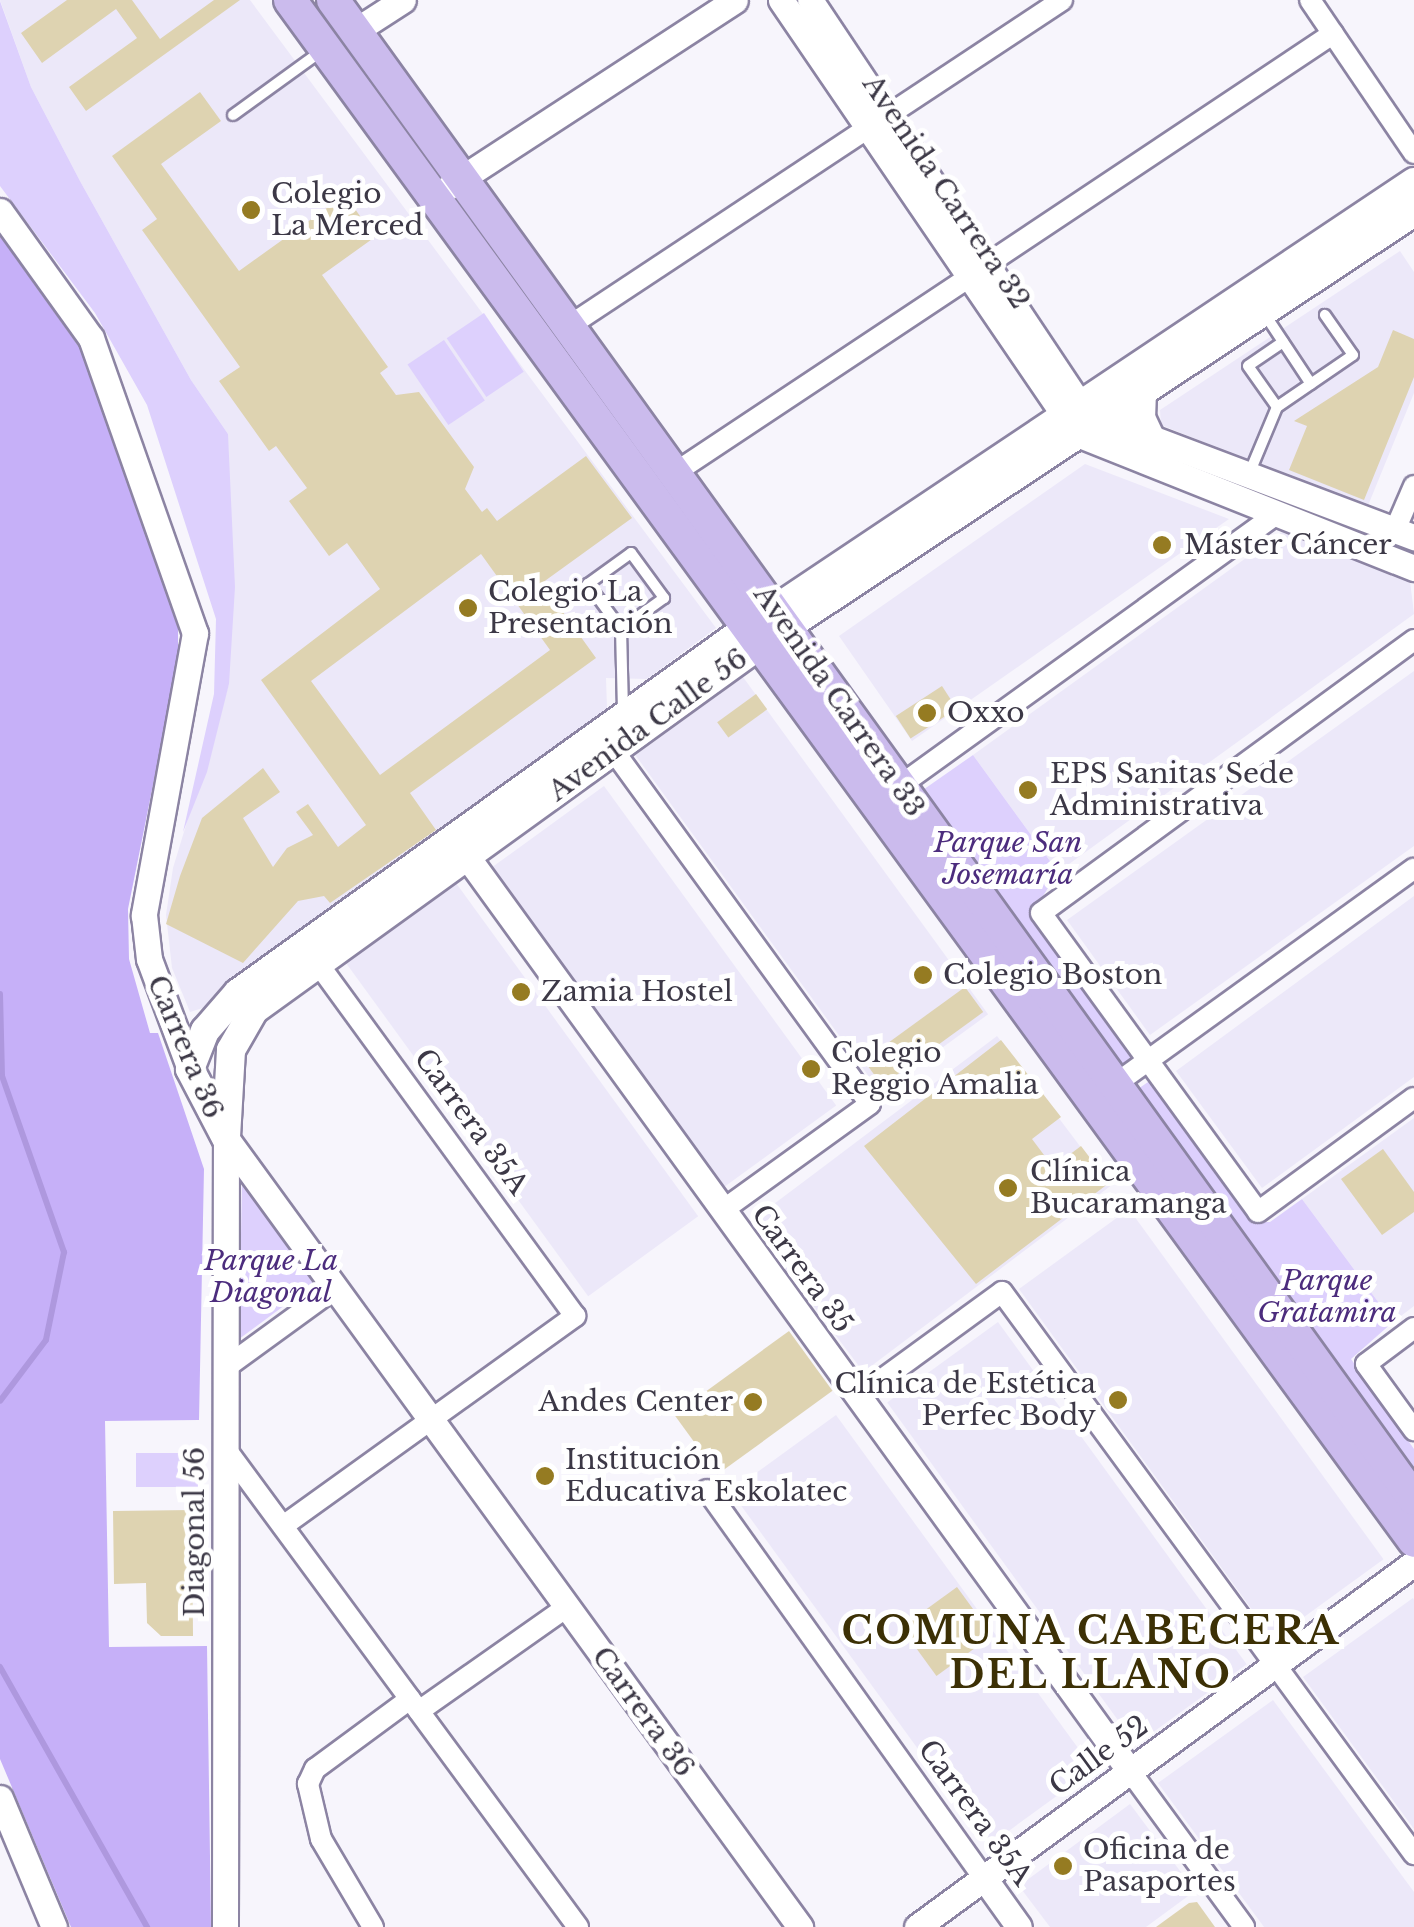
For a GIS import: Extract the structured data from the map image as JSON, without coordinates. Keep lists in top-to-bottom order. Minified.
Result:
{"streets":{"main road":["Avenida Carrera 33","Avenida Calle 56","Carrera 36"],"street":["Avenida Carrera 32","Carrera 35A","Carrera 35","Diagonal 56","Calle 52"]},"crossings":[["Avenida Carrera 32","Avenida Calle 56"],["Avenida Carrera 33","Avenida Calle 56"],["Avenida Calle 56","Carrera 36"],["Avenida Calle 56","Carrera 35A"],["Avenida Calle 56","Carrera 35"],["Avenida Calle 56","Diagonal 56"],["Carrera 36","Carrera 35A"],["Carrera 36","Diagonal 56"],["Carrera 35A","Calle 52"],["Carrera 35","Calle 52"]],"districts":["COMUNA CABECERA DEL LLANO"],"parks":["Parque San Josemaría","Parque La Diagonal","Parque Gratamira"],"places":["Colegio La Merced","Máster Cáncer","Colegio La Presentación","Oxxo","EPS Sanitas Sede Administrativa","Colegio Boston","Zamia Hostel","Colegio Reggio Amalia","Clínica Bucaramanga","Clínica de Estética Perfec Body","Andes Center","Institución Educativa Eskolatec","Oficina de Pasaportes"]}
